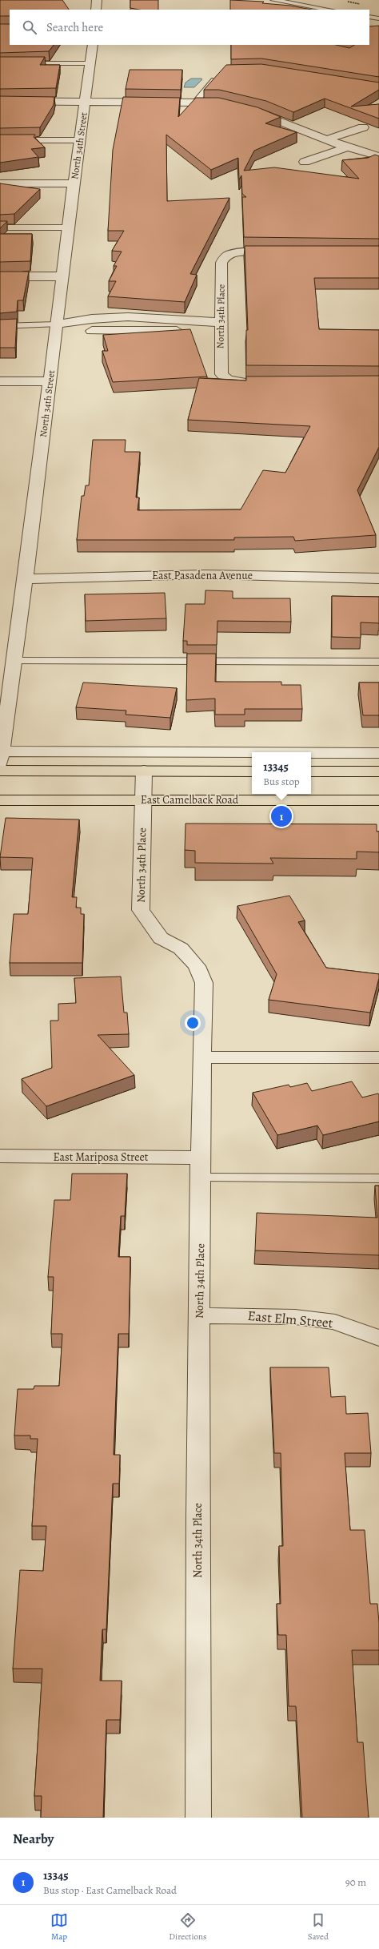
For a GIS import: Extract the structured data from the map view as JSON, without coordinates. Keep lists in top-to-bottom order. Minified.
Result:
{"streets":{"main road":["East Camelback Road"],"street":["North 34th Street","North 34th Place","East Pasadena Avenue","East Mariposa Street","East Elm Street"]},"crossings":[["North 34th Street","East Pasadena Avenue"],["North 34th Place","East Camelback Road"],["North 34th Place","East Mariposa Street"],["North 34th Place","East Elm Street"]],"page":{"search":"Search here","popup":["13345","Bus stop"],"pins":"1","heading":"Nearby","list":[{"mark":"1","name":"13345","note":"Bus stop · East Camelback Road","value":"90 m"}],"nav":["Map","Directions","Saved"]}}
